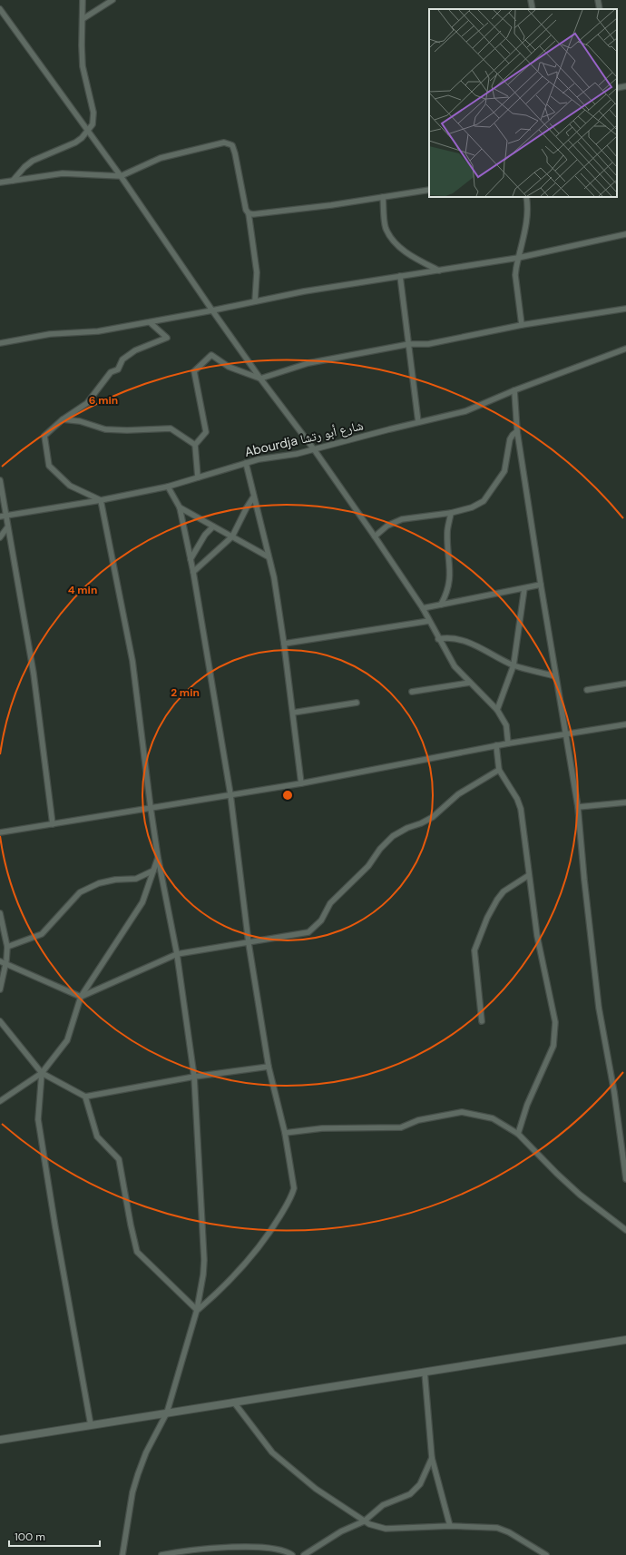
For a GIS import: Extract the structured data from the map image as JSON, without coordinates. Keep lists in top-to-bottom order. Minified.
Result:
{"streets":{"street":["Abourdja شارع أبو رتشا"]},"scale_bar":"100 m","rings":["6 min","4 min","2 min"]}
